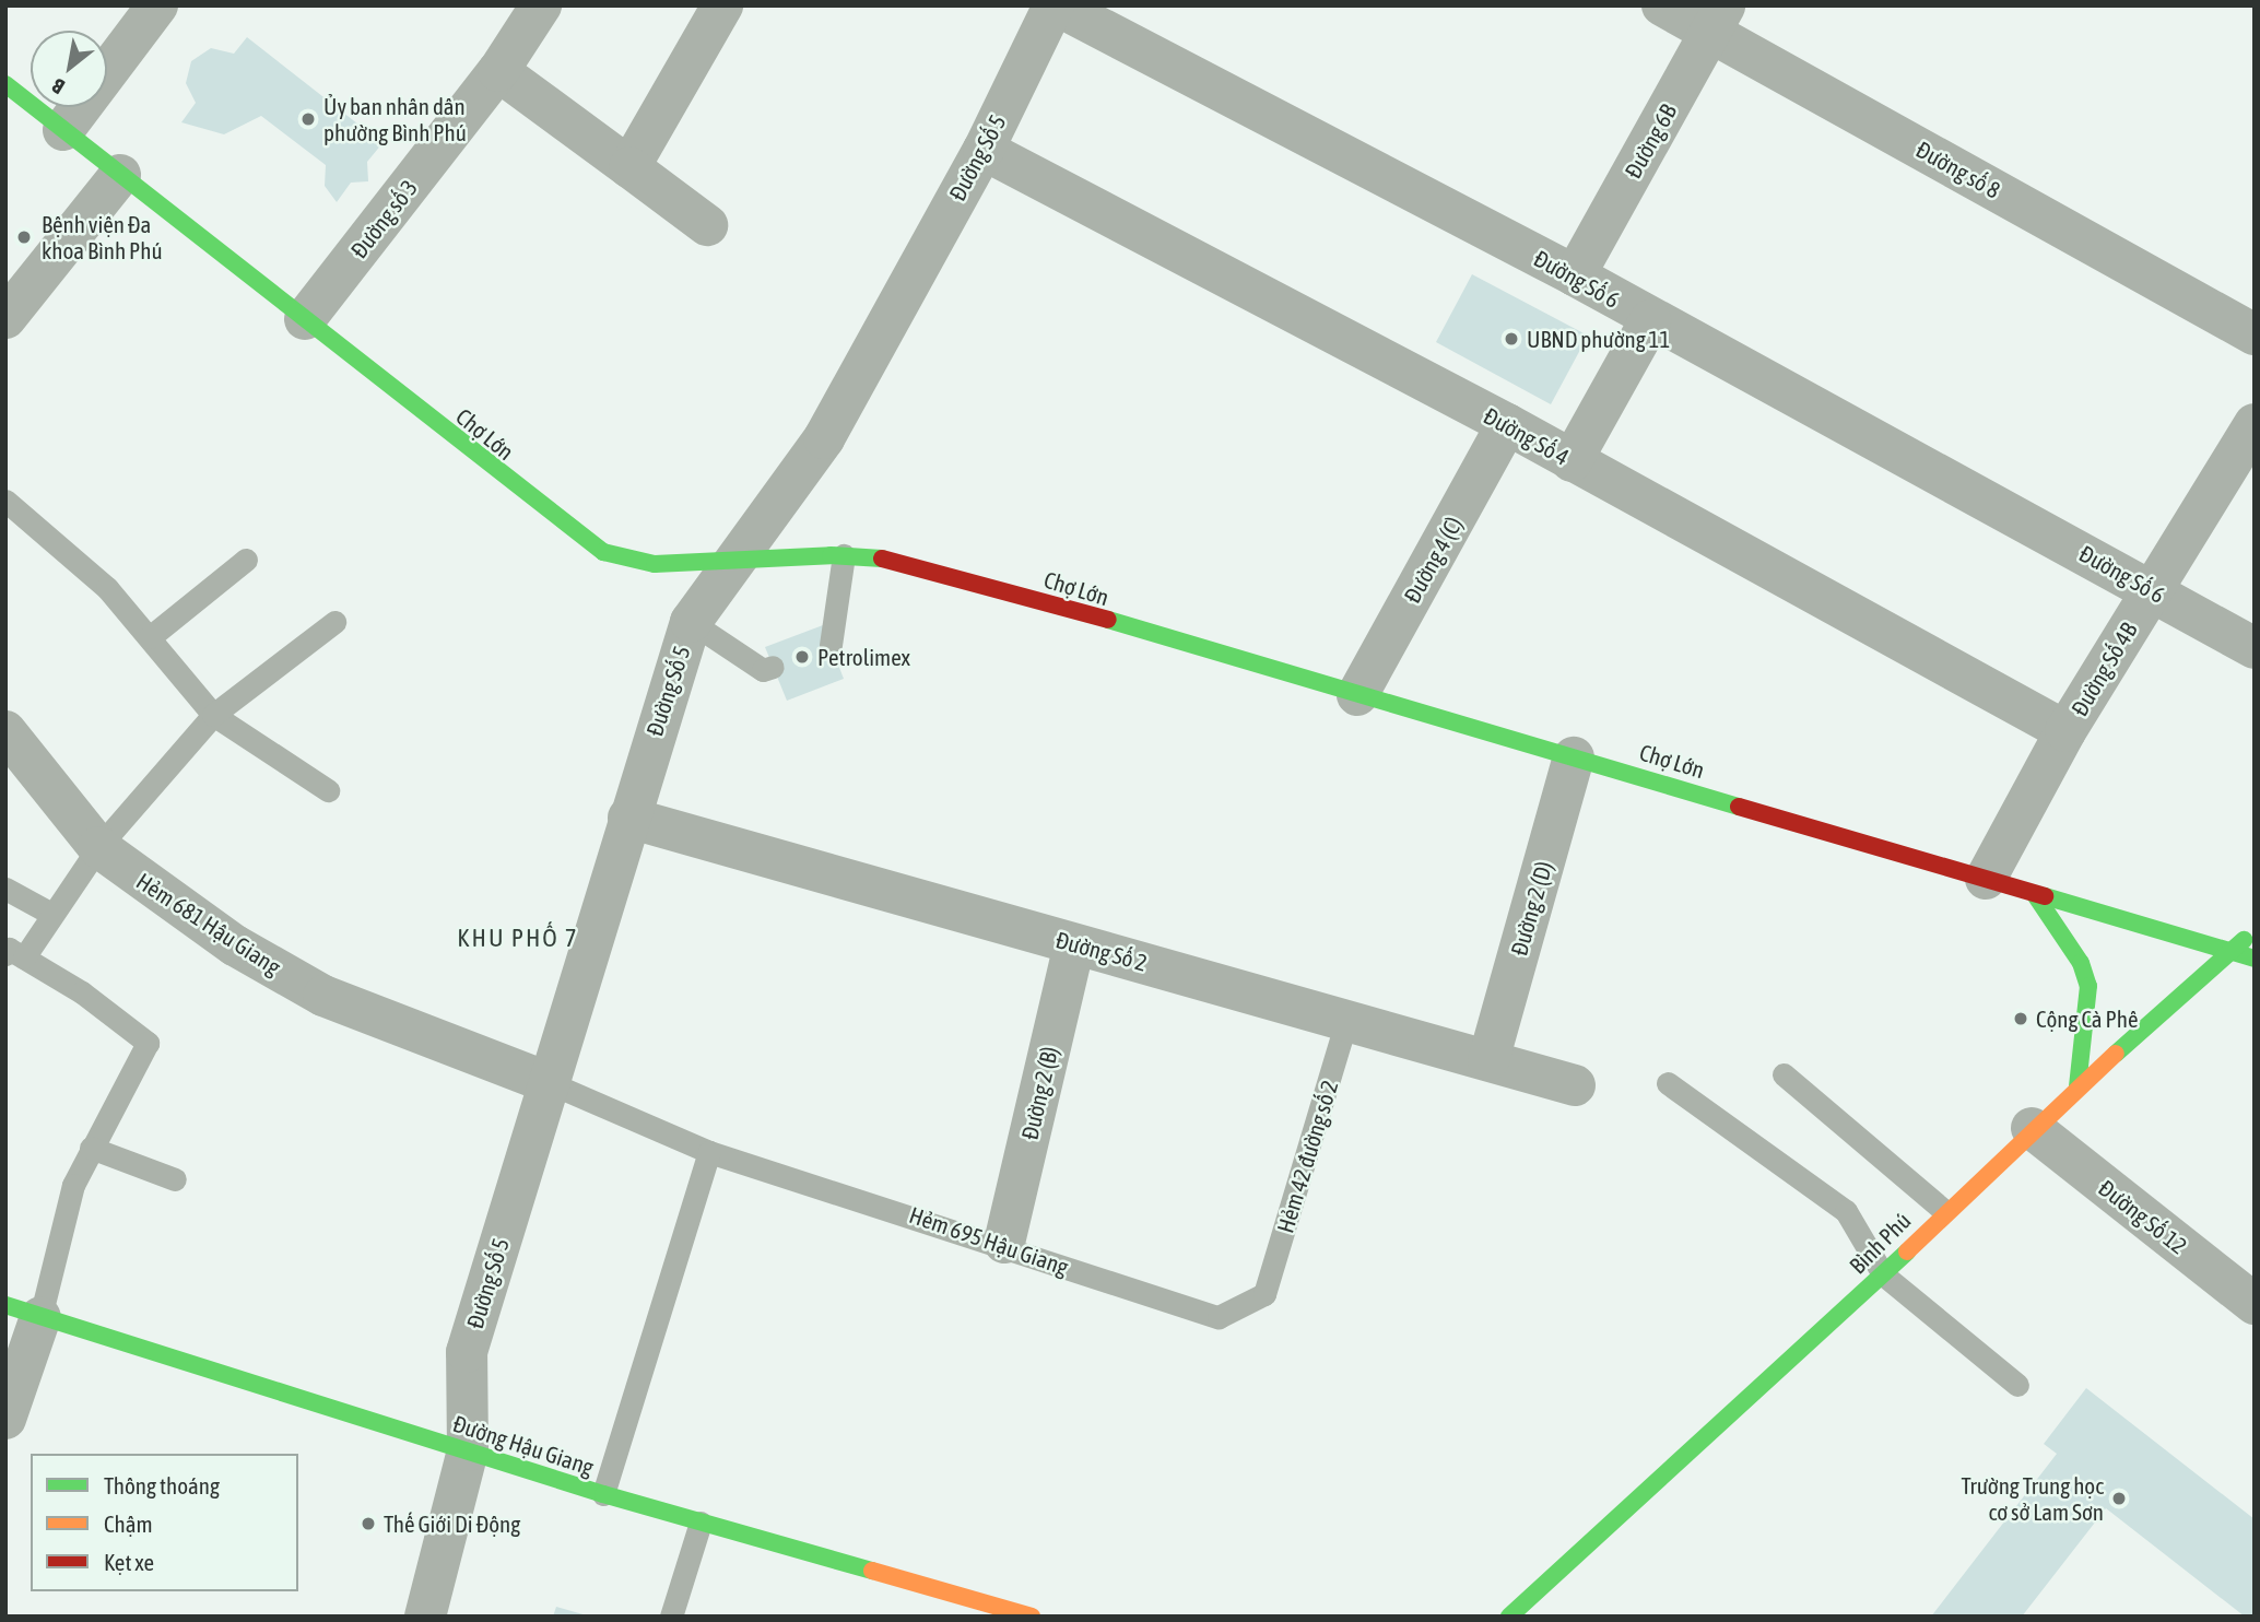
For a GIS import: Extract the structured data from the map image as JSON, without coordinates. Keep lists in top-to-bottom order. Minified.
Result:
{"streets":{"street":["Đường 6B","Đường Số 5","Đường số 8","Đường số 3","Đường Số 6","Chợ Lớn","Đường Số 4","Đường 4 (C)","Đường Số 4B","Đường 2 (D)","Hẻm 681 Hậu Giang","Đường Số 2","Đường 2 (B)","Đường Số 12","Bình Phú","Đường Hậu Giang"],"lane":["Hẻm 42 đường số 2","Hẻm 695 Hậu Giang"]},"crossings":[["Đường 6B","Đường số 8"],["Đường 6B","Đường Số 6"],["Đường Số 5","Đường Số 6"],["Đường Số 5","Chợ Lớn"],["Đường Số 5","Đường Số 4"],["Đường Số 5","Hẻm 681 Hậu Giang"],["Đường Số 5","Đường Số 2"],["Đường Số 5","Hẻm 695 Hậu Giang"],["Đường Số 5","Đường Hậu Giang"],["Đường số 3","Chợ Lớn"],["Đường Số 6","Đường Số 4B"],["Chợ Lớn","Đường 4 (C)"],["Chợ Lớn","Đường Số 4B"],["Chợ Lớn","Đường 2 (D)"],["Chợ Lớn","Bình Phú"],["Đường Số 4","Đường 4 (C)"],["Đường Số 4","Đường Số 4B"],["Đường 2 (D)","Đường Số 2"],["Hẻm 681 Hậu Giang","Hẻm 695 Hậu Giang"],["Đường Số 2","Đường 2 (B)"],["Đường Số 2","Hẻm 42 đường số 2"],["Đường 2 (B)","Hẻm 695 Hậu Giang"],["Hẻm 42 đường số 2","Hẻm 695 Hậu Giang"],["Đường Số 12","Bình Phú"]],"districts":["KHU PHỐ 7"],"places":["Ủy ban nhân dân phường Bình Phú","Bệnh viện Đa khoa Bình Phú","UBND phường 11","Petrolimex","Cộng Cà Phê","Trường Trung học cơ sở Lam Sơn","Thế Giới Di Động"],"legend":["Thông thoáng","Chậm","Kẹt xe"],"north":"bottom left"}
